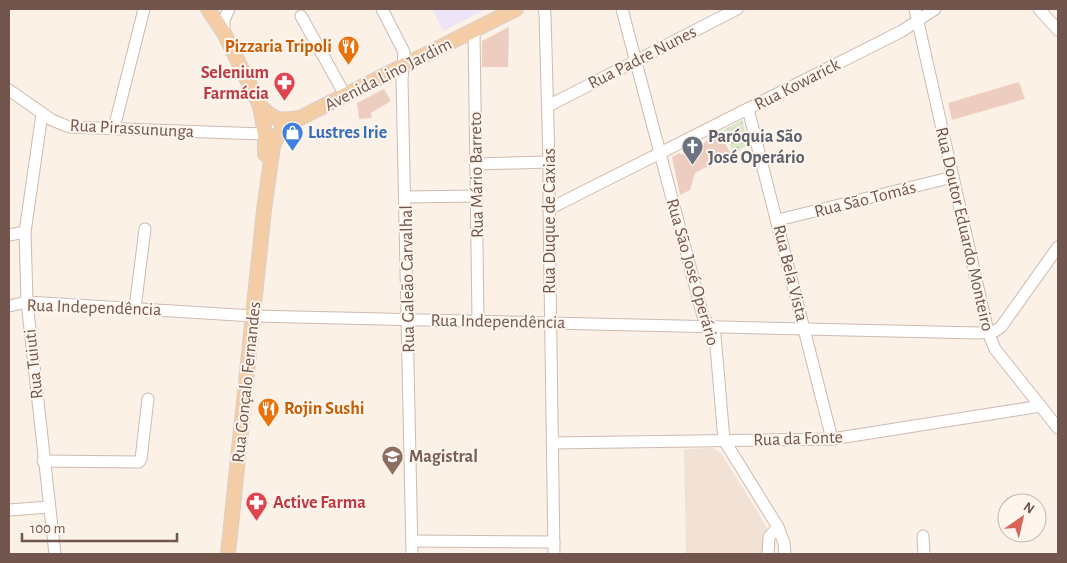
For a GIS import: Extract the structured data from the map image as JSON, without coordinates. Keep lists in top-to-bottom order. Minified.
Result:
{"streets":{"main road":["Avenida Lino Jardim","Rua Gonçalo Fernandes"],"street":["Rua Padre Nunes","Rua Kowarick","Rua Pirassununga","Rua Mário Barreto","Rua São Tomás","Rua Duque de Caxias","Rua Doutor Eduardo Monteiro","Rua São José Operário","Rua Bela Vista","Rua Galeão Carvalhal","Rua Independência","Rua Tuiuti","Rua da Fonte"]},"crossings":[["Rua Padre Nunes","Rua Duque de Caxias"],["Rua Padre Nunes","Rua São José Operário"],["Avenida Lino Jardim","Rua Mário Barreto"],["Avenida Lino Jardim","Rua Galeão Carvalhal"],["Avenida Lino Jardim","Rua Gonçalo Fernandes"],["Rua Kowarick","Rua Duque de Caxias"],["Rua Kowarick","Rua Doutor Eduardo Monteiro"],["Rua Kowarick","Rua São José Operário"],["Rua Kowarick","Rua Bela Vista"],["Rua Pirassununga","Rua Tuiuti"],["Rua Pirassununga","Rua Gonçalo Fernandes"],["Rua Mário Barreto","Rua Independência"],["Rua São Tomás","Rua Doutor Eduardo Monteiro"],["Rua São Tomás","Rua Bela Vista"],["Rua Duque de Caxias","Rua Independência"],["Rua Duque de Caxias","Rua da Fonte"],["Rua Doutor Eduardo Monteiro","Rua Independência"],["Rua Doutor Eduardo Monteiro","Rua da Fonte"],["Rua São José Operário","Rua Independência"],["Rua São José Operário","Rua da Fonte"],["Rua Bela Vista","Rua Independência"],["Rua Bela Vista","Rua da Fonte"],["Rua Galeão Carvalhal","Rua Independência"],["Rua Independência","Rua Tuiuti"],["Rua Independência","Rua Gonçalo Fernandes"]],"places":{"restaurant":["Pizzaria Tripoli","Rojin Sushi"],"pharmacy":["Selenium Farmácia","Active Farma"],"shop":["Lustres Irie"],"church":["Paróquia São José Operário"],"school or university":["Magistral"]},"scale_bar":"100 m","north":"top right"}
